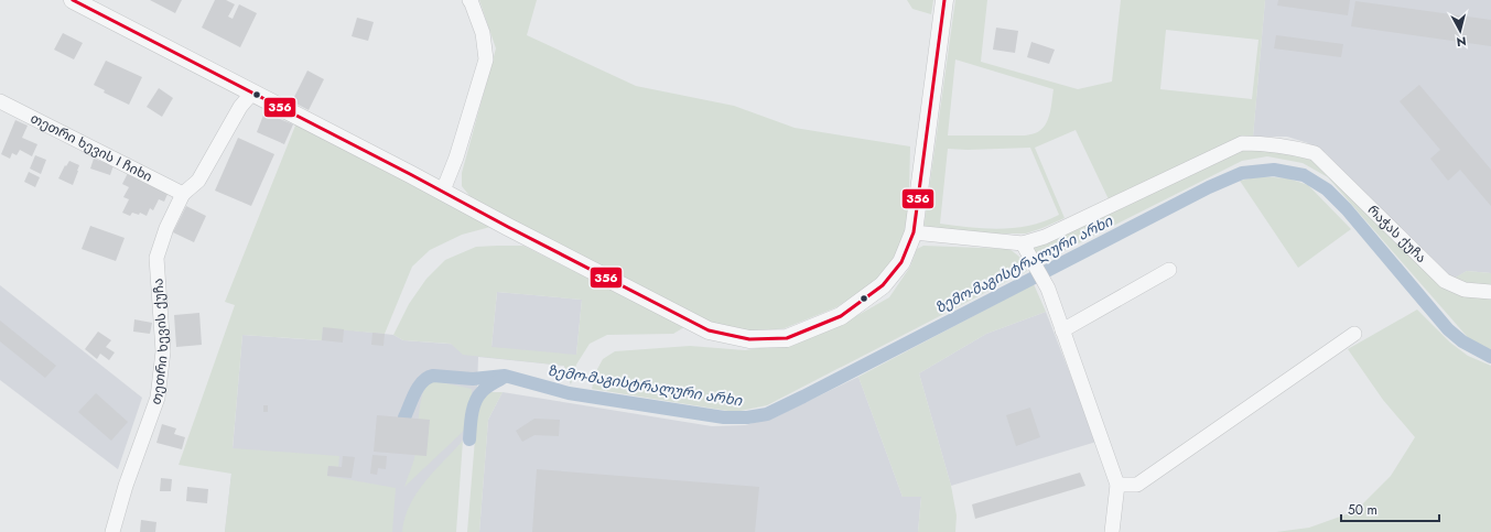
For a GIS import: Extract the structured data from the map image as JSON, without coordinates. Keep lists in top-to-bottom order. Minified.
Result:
{"streets":{"street":["თეთრი ხევის I ჩიხი","რაჭას ქუჩა","თეთრი ხევის ქუჩა"]},"crossings":[["თეთრი ხევის I ჩიხი","თეთრი ხევის ქუჩა"]],"water":["ზემო-მაგისტრალური არხი"],"lines":["transit line 356"],"scale_bar":"50 m","north":"bottom"}
